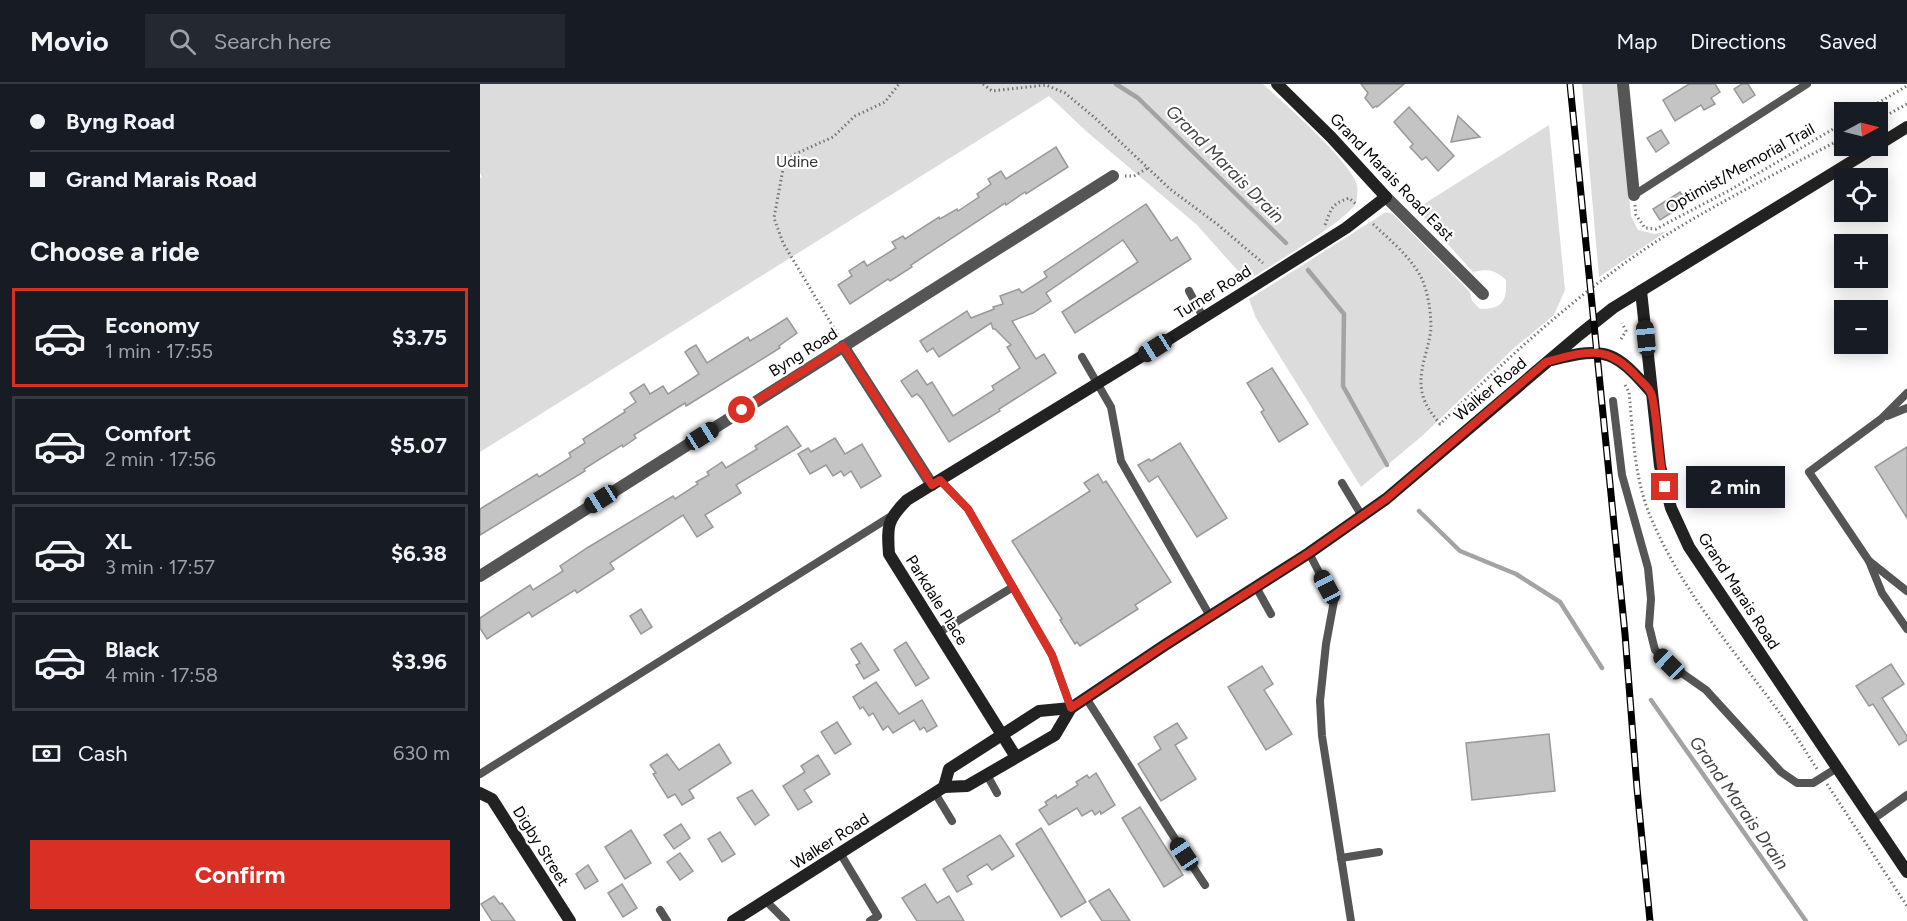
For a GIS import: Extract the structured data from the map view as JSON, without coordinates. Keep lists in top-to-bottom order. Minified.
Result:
{"streets":{"street":["Grand Marais Road East","Turner Road","Byng Road","Walker Road","Grand Marais Road","Parkdale Place","Digby Street"],"path":["Optimist/Memorial Trail"]},"crossings":[["Grand Marais Road East","Turner Road"],["Walker Road","Grand Marais Road"],["Walker Road","Parkdale Place"]],"water":["Grand Marais Drain"],"parks":["Udine"],"north":"right","page":{"header":"Movio","search":"Search here","nav":["Map","Directions","Saved"],"banner":["Byng Road","Grand Marais Road"],"map_buttons":["+","−"],"heading":"Choose a ride","list":[{"name":"Economy","note":"1 min · 17:55","value":"$3.75"},{"name":"Comfort","note":"2 min · 17:56","value":"$5.07"},{"name":"XL","note":"3 min · 17:57","value":"$6.38"},{"name":"Black","note":"4 min · 17:58","value":"$3.96"}],"bubble":"2 min","pay":["Cash","630 m"],"buttons":"Confirm"}}
